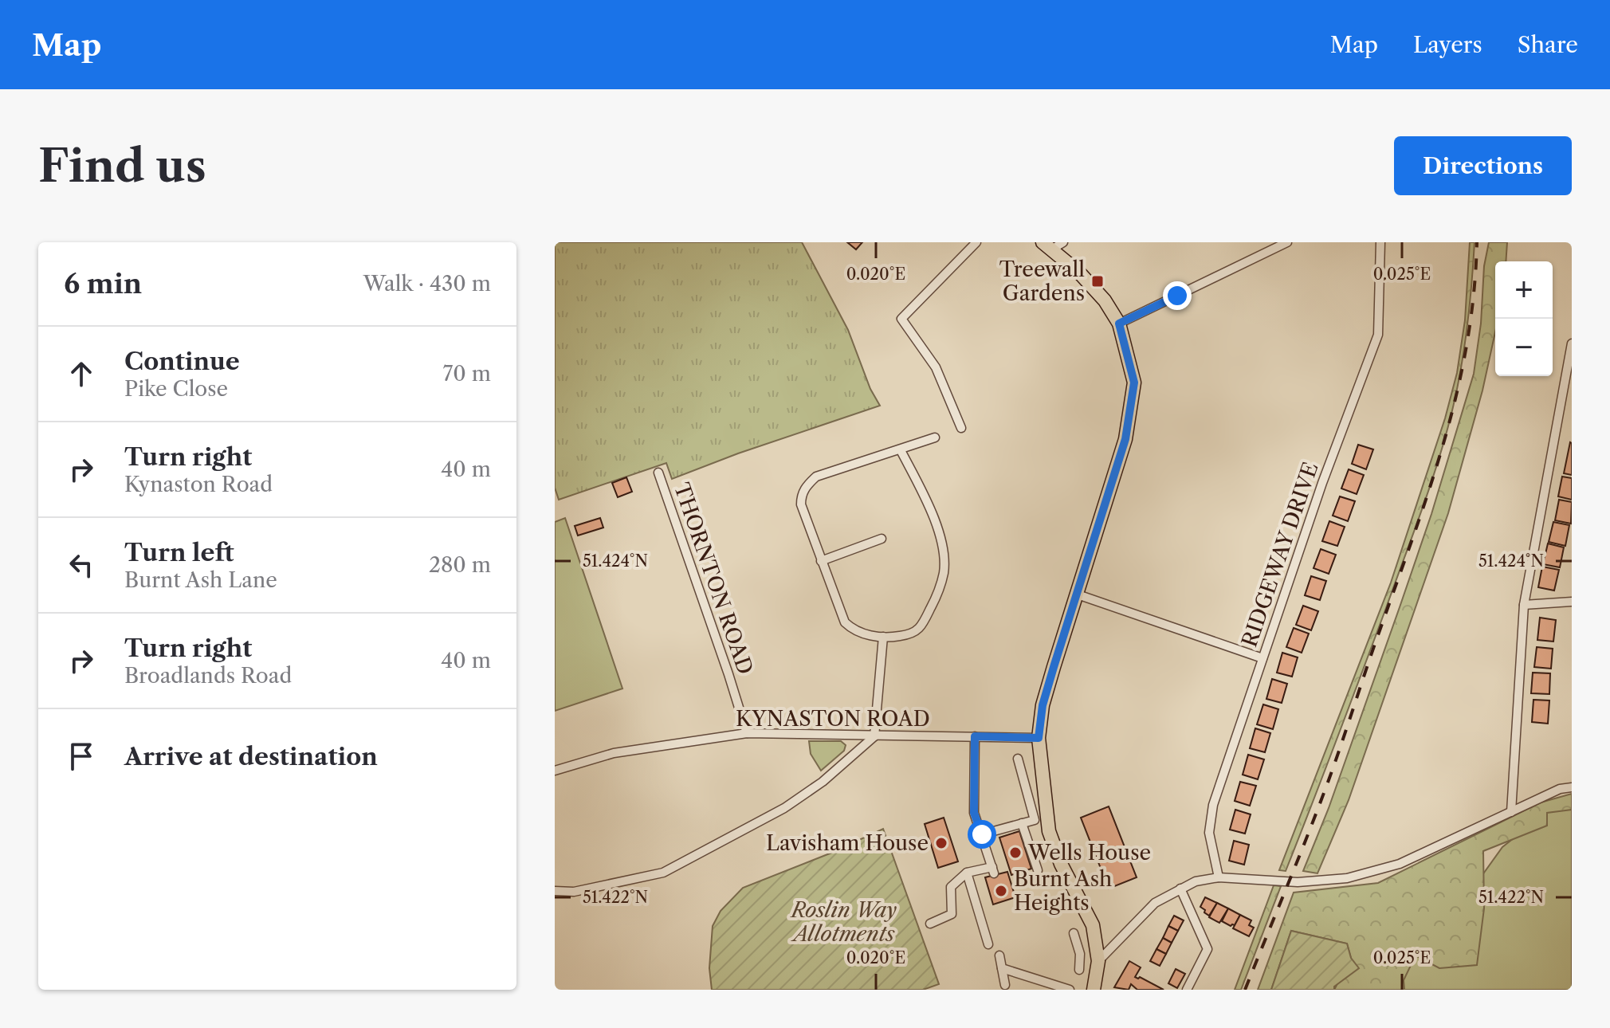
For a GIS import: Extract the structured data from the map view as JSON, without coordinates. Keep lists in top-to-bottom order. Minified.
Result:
{"streets":{"street":["RIDGEWAY DRIVE","THORNTON ROAD","KYNASTON ROAD"]},"crossings":[["THORNTON ROAD","KYNASTON ROAD"]],"parks":["Roslin Way Allotments"],"places":{"transit":["Treewall Gardens"],"other":["Lavisham House","Wells House","Burnt Ash Heights"]},"page":{"header":"Map","nav":["Map","Layers","Share"],"buttons":"Directions","title":"Find us","heading":["6 min","Walk · 430 m"],"map_buttons":["+","−"],"list":[["Continue","Pike Close","70 m"],["Turn right","Kynaston Road","40 m"],["Turn left","Burnt Ash Lane","280 m"],["Turn right","Broadlands Road","40 m"],"Arrive at destination"]},"coordinates":["0.020°E","0.025°E","51.424°N","51.422°N"]}
